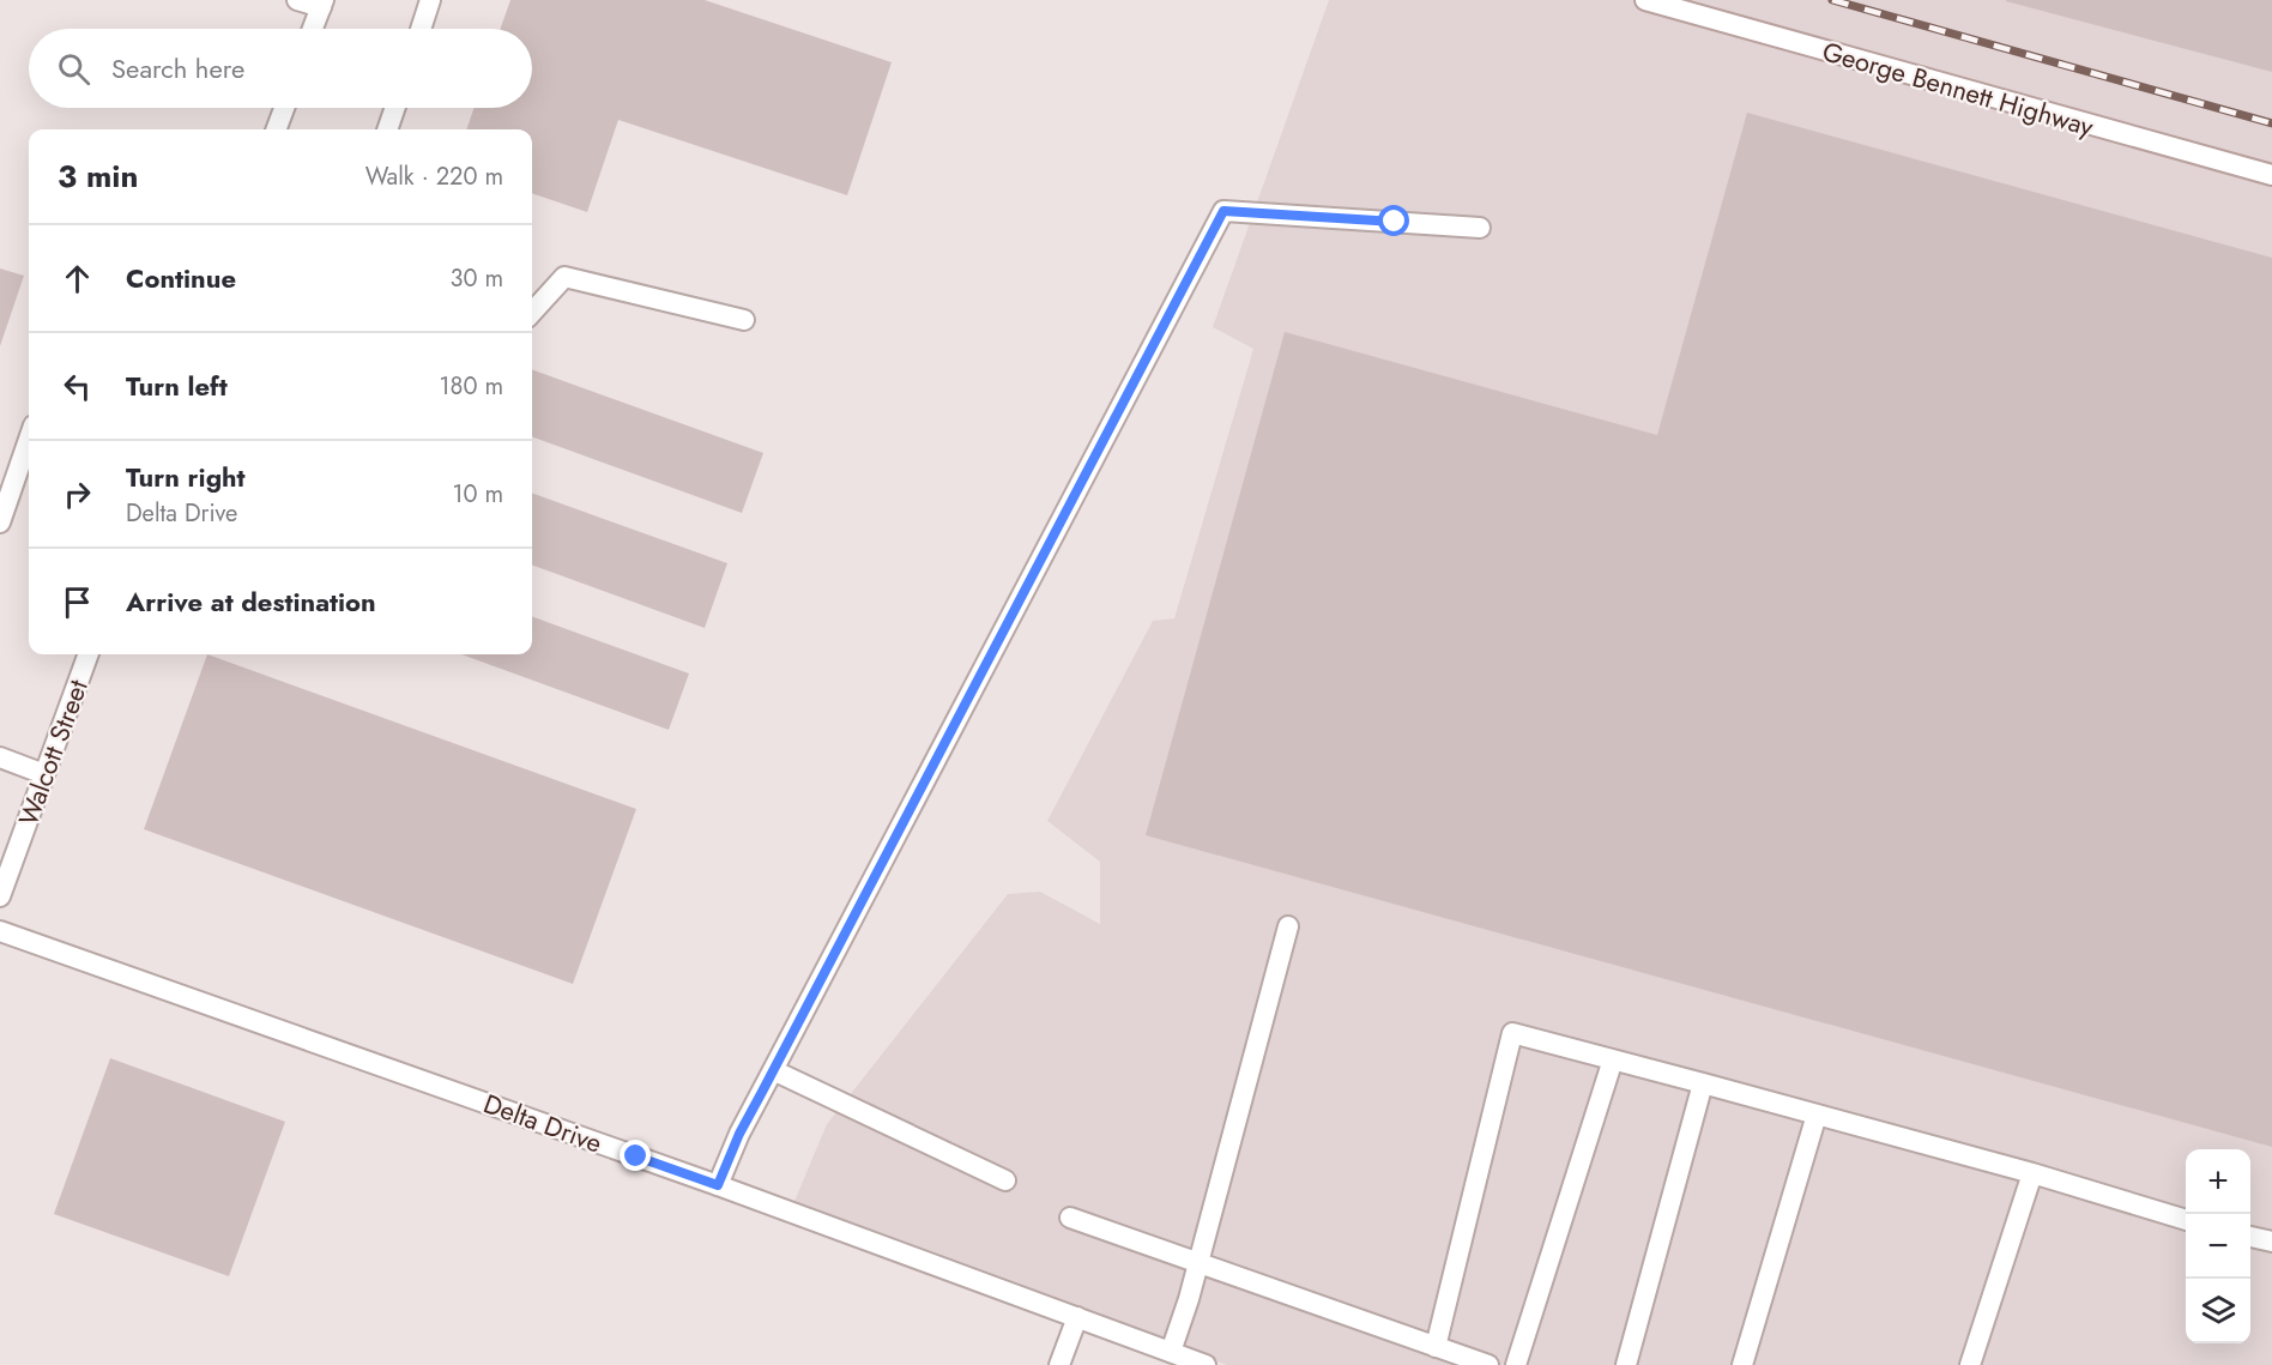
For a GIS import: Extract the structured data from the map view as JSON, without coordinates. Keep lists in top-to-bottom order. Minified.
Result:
{"streets":{"street":["George Bennett Highway","Walcott Street","Delta Drive"]},"page":{"search":"Search here","heading":["3 min","Walk · 220 m"],"list":[["Continue","30 m"],["Turn left","180 m"],["Turn right","Delta Drive","10 m"],"Arrive at destination"],"map_buttons":["+","−"]}}
